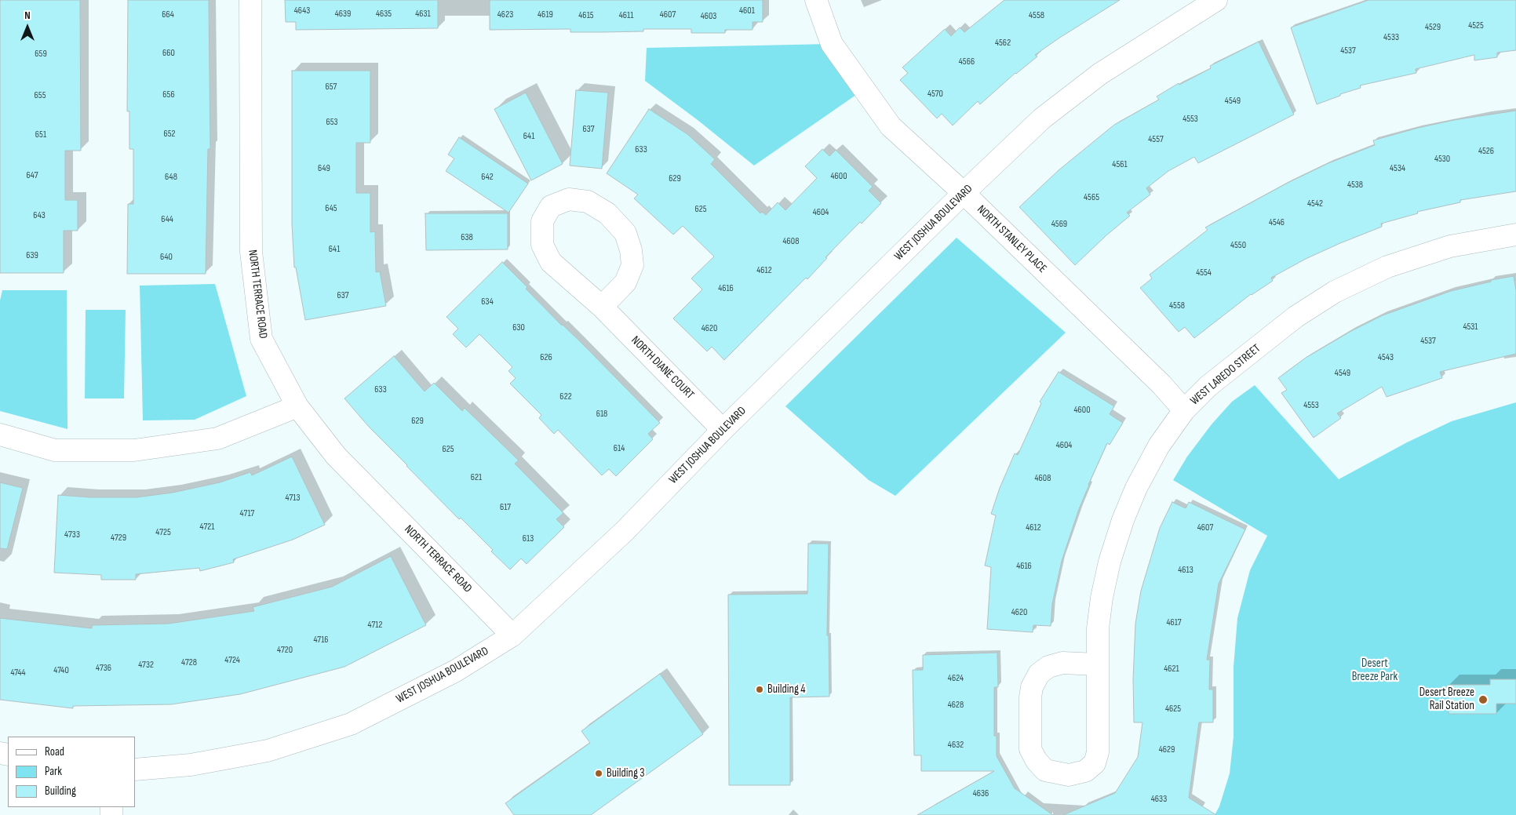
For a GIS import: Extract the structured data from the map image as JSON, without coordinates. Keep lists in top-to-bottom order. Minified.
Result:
{"streets":{"street":["WEST JOSHUA BOULEVARD","NORTH STANLEY PLACE","NORTH TERRACE ROAD","NORTH DIANE COURT","WEST LAREDO STREET"]},"crossings":[["WEST JOSHUA BOULEVARD","NORTH STANLEY PLACE"],["WEST JOSHUA BOULEVARD","NORTH TERRACE ROAD"],["WEST JOSHUA BOULEVARD","NORTH DIANE COURT"],["NORTH STANLEY PLACE","WEST LAREDO STREET"]],"parks":["Desert Breeze Park"],"places":["Building 4","Desert Breeze Rail Station","Building 3"],"house_numbers":["4643","4601","4639","4635","4631","664","4623","4619","4607","4615","4611","4558","4603","4525","4529","4533","4562","4537","660","659","4566","657","4570","656","655","4549","4553","653","637","652","651","641","4557","633","4526","4530","4561","649","4534","647","4600","648","642","629","4538","4565","4542","645","625","4604","643","644","4546","4569","638","4608","4550","641","639","640","4612","4554","4616","637","634","4558","4531","630","4620","4537","626","4543","4549","633","622","4553","4600","618","629","4604","614","625","621","4608","4713","617","4717","4721","4612","4607","4725","4733","4729","613","4616","4613","4620","4617","4712","4716","4720","4724","4728","4732","4736","4621","4740","4744","4624","4628","4625","4632","4629","4636","4633"],"legend":["Road","Park","Building"],"north":"top"}
